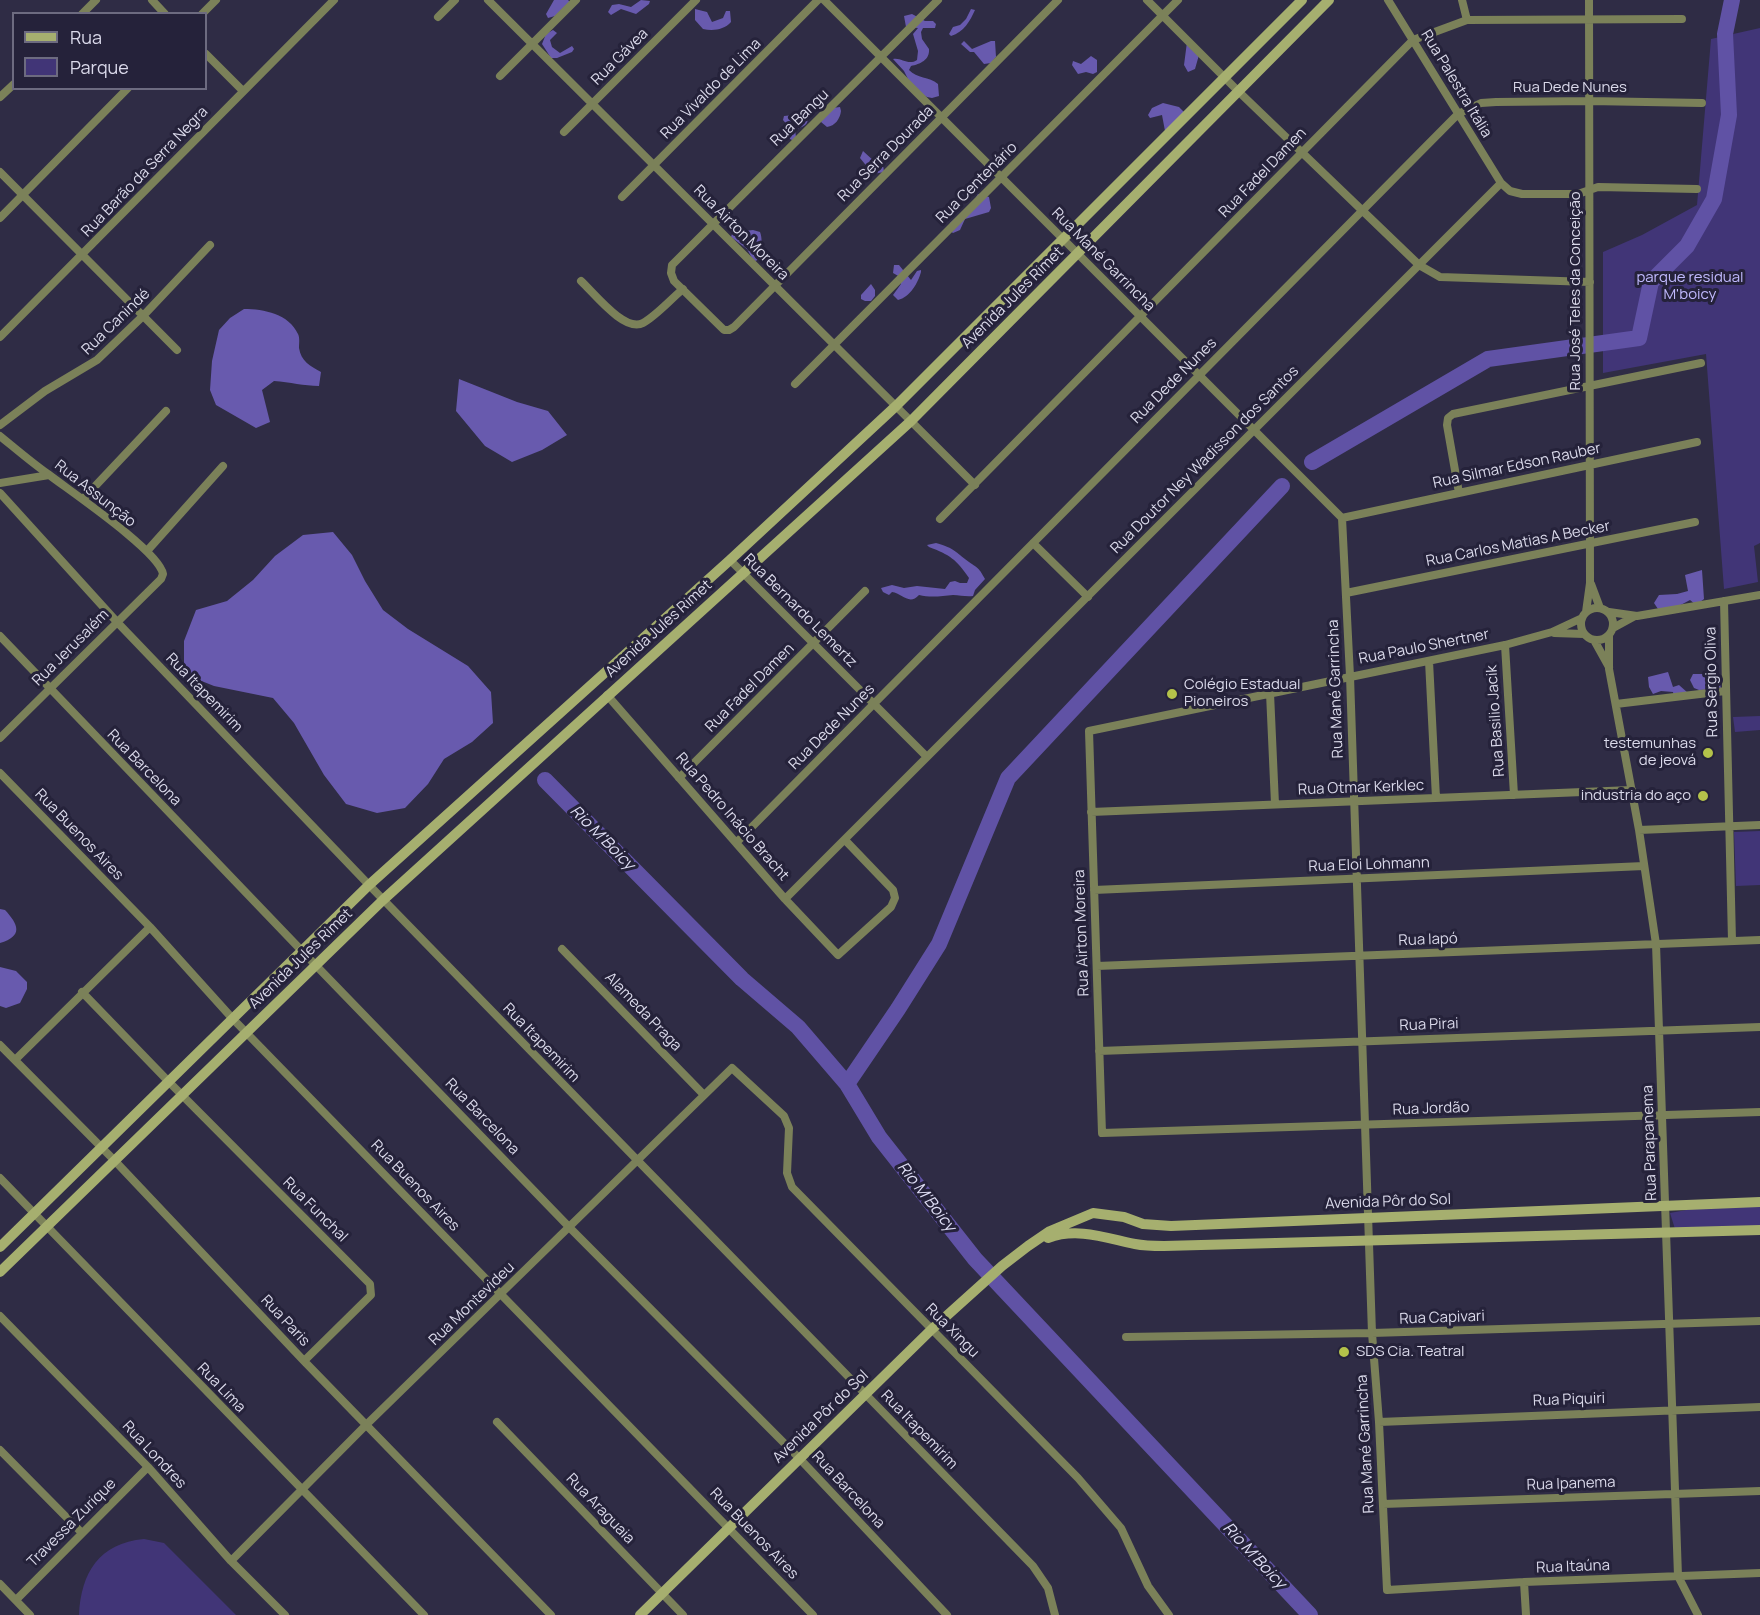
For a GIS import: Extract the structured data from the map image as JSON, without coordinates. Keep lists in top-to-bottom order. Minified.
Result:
{"streets":{"main road":["Avenida Jules Rimet","Avenida Pôr do Sol"],"street":["Rua Gávea","Rua Palestra Itália","Rua Dede Nunes","Rua Vivaldo de Lima","Rua Bangu","Rua Serra Dourada","Rua Barão da Serra Negra","Rua Fadel Damen","Rua Centenário","Rua Airton Moreira","Rua Mané Garrincha","Rua José Teles da Conceição","Rua Canindé","Rua Doutor Ney Wadisson dos Santos","Rua Silmar Edson Rauber","Rua Assunção","Rua Carlos Matias A Becker","Rua Bernardo Lemertz","Rua Paulo Shertner","Rua Jerusalém","Rua Sergio Oliva","Rua Itapemirim","Rua Basilio Jacik","Rua Barcelona","Rua Otmar Kerklec","Rua Pedro Inácio Bracht","Rua Buenos Aires","Rua Eloi Lohmann","Rua Iapó","Alameda Praga","Rua Pirai","Rua Jordão","Rua Parapanema","Rua Funchal","Rua Montevideu","Rua Capivari","Rua Paris","Rua Xingu","Rua Lima","Rua Piquiri","Rua Londres","Rua Ipanema","Rua Araguaia","Travessa Zurique","Rua Itaúna"]},"crossings":[["Rua Gávea","Rua Airton Moreira"],["Rua Palestra Itália","Rua Dede Nunes"],["Rua Palestra Itália","Rua Fadel Damen"],["Rua Palestra Itália","Rua Doutor Ney Wadisson dos Santos"],["Rua Dede Nunes","Rua Mané Garrincha"],["Rua Dede Nunes","Rua José Teles da Conceição"],["Rua Dede Nunes","Rua Bernardo Lemertz"],["Rua Dede Nunes","Rua Pedro Inácio Bracht"],["Rua Vivaldo de Lima","Rua Airton Moreira"],["Rua Bangu","Rua Serra Dourada"],["Rua Bangu","Rua Airton Moreira"],["Rua Bangu","Rua Mané Garrincha"],["Rua Serra Dourada","Rua Airton Moreira"],["Rua Serra Dourada","Rua Mané Garrincha"],["Rua Fadel Damen","Rua Airton Moreira"],["Rua Fadel Damen","Rua Mané Garrincha"],["Rua Fadel Damen","Rua José Teles da Conceição"],["Rua Fadel Damen","Rua Bernardo Lemertz"],["Rua Fadel Damen","Rua Pedro Inácio Bracht"],["Rua Centenário","Rua Airton Moreira"],["Rua Centenário","Rua Mané Garrincha"],["Rua Airton Moreira","Avenida Jules Rimet"],["Rua Airton Moreira","Rua Paulo Shertner"],["Rua Airton Moreira","Rua Otmar Kerklec"],["Rua Airton Moreira","Rua Eloi Lohmann"],["Rua Airton Moreira","Rua Iapó"],["Rua Airton Moreira","Rua Pirai"],["Rua Airton Moreira","Rua Jordão"],["Rua Mané Garrincha","Avenida Jules Rimet"],["Rua Mané Garrincha","Rua Doutor Ney Wadisson dos Santos"],["Rua Mané Garrincha","Rua Silmar Edson Rauber"],["Rua Mané Garrincha","Rua Carlos Matias A Becker"],["Rua Mané Garrincha","Rua Paulo Shertner"],["Rua Mané Garrincha","Rua Otmar Kerklec"],["Rua Mané Garrincha","Rua Eloi Lohmann"],["Rua Mané Garrincha","Rua Iapó"],["Rua Mané Garrincha","Rua Pirai"],["Rua Mané Garrincha","Rua Jordão"],["Rua Mané Garrincha","Avenida Pôr do Sol"],["Rua Mané Garrincha","Rua Capivari"],["Rua Mané Garrincha","Rua Piquiri"],["Rua Mané Garrincha","Rua Ipanema"],["Rua Mané Garrincha","Rua Itaúna"],["Rua José Teles da Conceição","Rua Silmar Edson Rauber"],["Rua José Teles da Conceição","Rua Carlos Matias A Becker"],["Rua José Teles da Conceição","Rua Paulo Shertner"],["Rua José Teles da Conceição","Rua Parapanema"],["Avenida Jules Rimet","Rua Bernardo Lemertz"],["Avenida Jules Rimet","Rua Itapemirim"],["Avenida Jules Rimet","Rua Barcelona"],["Avenida Jules Rimet","Rua Pedro Inácio Bracht"],["Avenida Jules Rimet","Rua Buenos Aires"],["Avenida Jules Rimet","Rua Funchal"],["Avenida Jules Rimet","Rua Paris"],["Avenida Jules Rimet","Rua Lima"],["Rua Doutor Ney Wadisson dos Santos","Rua Bernardo Lemertz"],["Rua Doutor Ney Wadisson dos Santos","Rua Pedro Inácio Bracht"],["Rua Assunção","Rua Jerusalém"],["Rua Paulo Shertner","Rua Basilio Jacik"],["Rua Paulo Shertner","Rua Parapanema"],["Rua Jerusalém","Rua Itapemirim"],["Rua Jerusalém","Rua Barcelona"],["Rua Sergio Oliva","Rua Iapó"],["Rua Itapemirim","Avenida Pôr do Sol"],["Rua Itapemirim","Rua Montevideu"],["Rua Basilio Jacik","Rua Otmar Kerklec"],["Rua Barcelona","Avenida Pôr do Sol"],["Rua Barcelona","Rua Montevideu"],["Rua Otmar Kerklec","Rua Parapanema"],["Rua Buenos Aires","Avenida Pôr do Sol"],["Rua Buenos Aires","Rua Montevideu"],["Rua Eloi Lohmann","Rua Parapanema"],["Rua Iapó","Rua Parapanema"],["Alameda Praga","Rua Montevideu"],["Rua Pirai","Rua Parapanema"],["Rua Jordão","Rua Parapanema"],["Rua Parapanema","Avenida Pôr do Sol"],["Rua Parapanema","Rua Capivari"],["Rua Parapanema","Rua Piquiri"],["Rua Parapanema","Rua Ipanema"],["Rua Parapanema","Rua Itaúna"],["Avenida Pôr do Sol","Rua Xingu"],["Avenida Pôr do Sol","Rua Araguaia"],["Rua Funchal","Rua Paris"],["Rua Montevideu","Rua Paris"],["Rua Montevideu","Rua Xingu"],["Rua Montevideu","Rua Lima"],["Rua Montevideu","Rua Londres"],["Rua Londres","Travessa Zurique"]],"water":["Rio M'Boicy"],"parks":["parque residual M'boicy"],"places":["Colégio Estadual Pioneiros","testemunhas de jeová","industria do aço","SDS Cia. Teatral"],"legend":["Rua","Parque"]}
